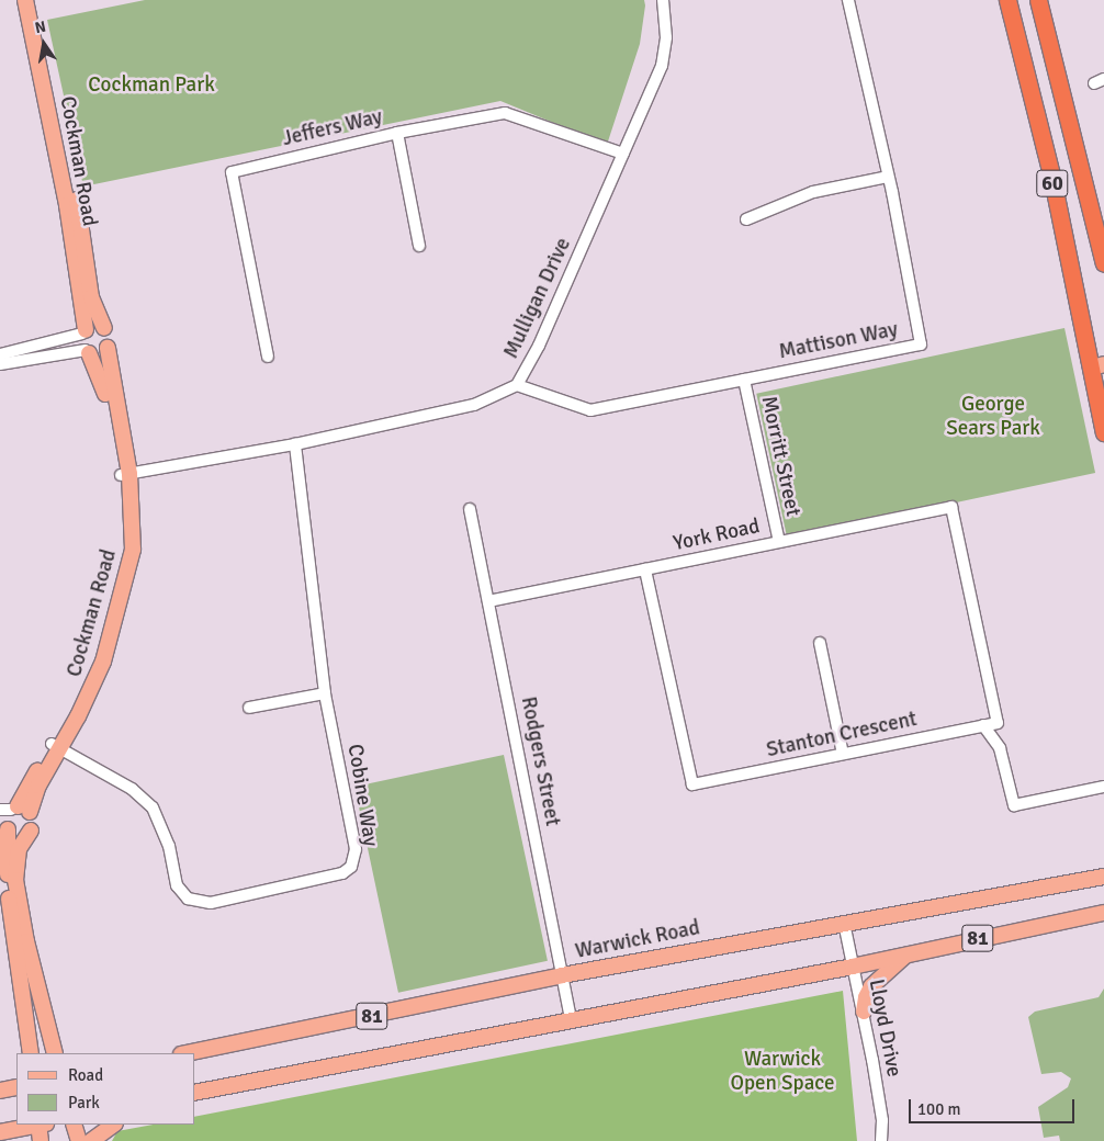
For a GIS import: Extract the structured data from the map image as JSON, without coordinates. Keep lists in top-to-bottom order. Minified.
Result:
{"streets":{"highway":["60"],"main road":["Cockman Road","81","Warwick Road"],"street":["Jeffers Way","Mulligan Drive","Mattison Way","Morritt Street","York Road","Stanton Crescent","Rodgers Street","Cobine Way","Lloyd Drive"]},"crossings":[["Jeffers Way","Mulligan Drive"],["Cockman Road","Mulligan Drive"],["Cockman Road","Cobine Way"],["Mulligan Drive","Mattison Way"],["Mulligan Drive","Cobine Way"],["Mattison Way","Morritt Street"],["Morritt Street","York Road"],["York Road","Stanton Crescent"],["York Road","Rodgers Street"],["Rodgers Street","81"],["Rodgers Street","Warwick Road"],["81","Lloyd Drive"],["Warwick Road","Lloyd Drive"]],"parks":["Cockman Park","George Sears Park","Warwick Open Space"],"legend":["Road","Park"],"scale_bar":"100 m","north":"top"}
